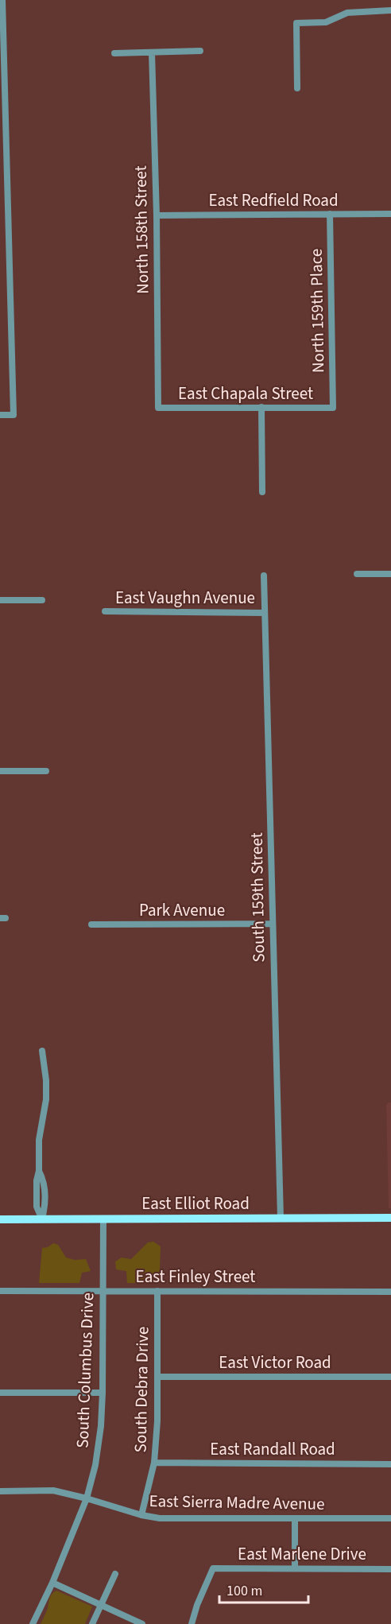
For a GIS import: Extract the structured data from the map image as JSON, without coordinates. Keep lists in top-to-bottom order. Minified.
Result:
{"streets":{"main road":["East Elliot Road"],"street":["East Redfield Road","North 158th Street","North 159th Place","East Chapala Street","East Vaughn Avenue","South 159th Street","Park Avenue","East Finley Street","East Victor Road","South Columbus Drive","South Debra Drive","East Randall Road","East Sierra Madre Avenue","East Marlene Drive"]},"crossings":[["East Redfield Road","North 158th Street"],["East Redfield Road","North 159th Place"],["North 158th Street","East Chapala Street"],["North 159th Place","East Chapala Street"],["East Vaughn Avenue","South 159th Street"],["South 159th Street","Park Avenue"],["South 159th Street","East Elliot Road"],["East Elliot Road","South Columbus Drive"],["East Finley Street","South Columbus Drive"],["East Finley Street","South Debra Drive"],["East Victor Road","South Debra Drive"],["South Columbus Drive","East Sierra Madre Avenue"],["South Debra Drive","East Randall Road"],["South Debra Drive","East Sierra Madre Avenue"]],"scale_bar":"100 m"}
